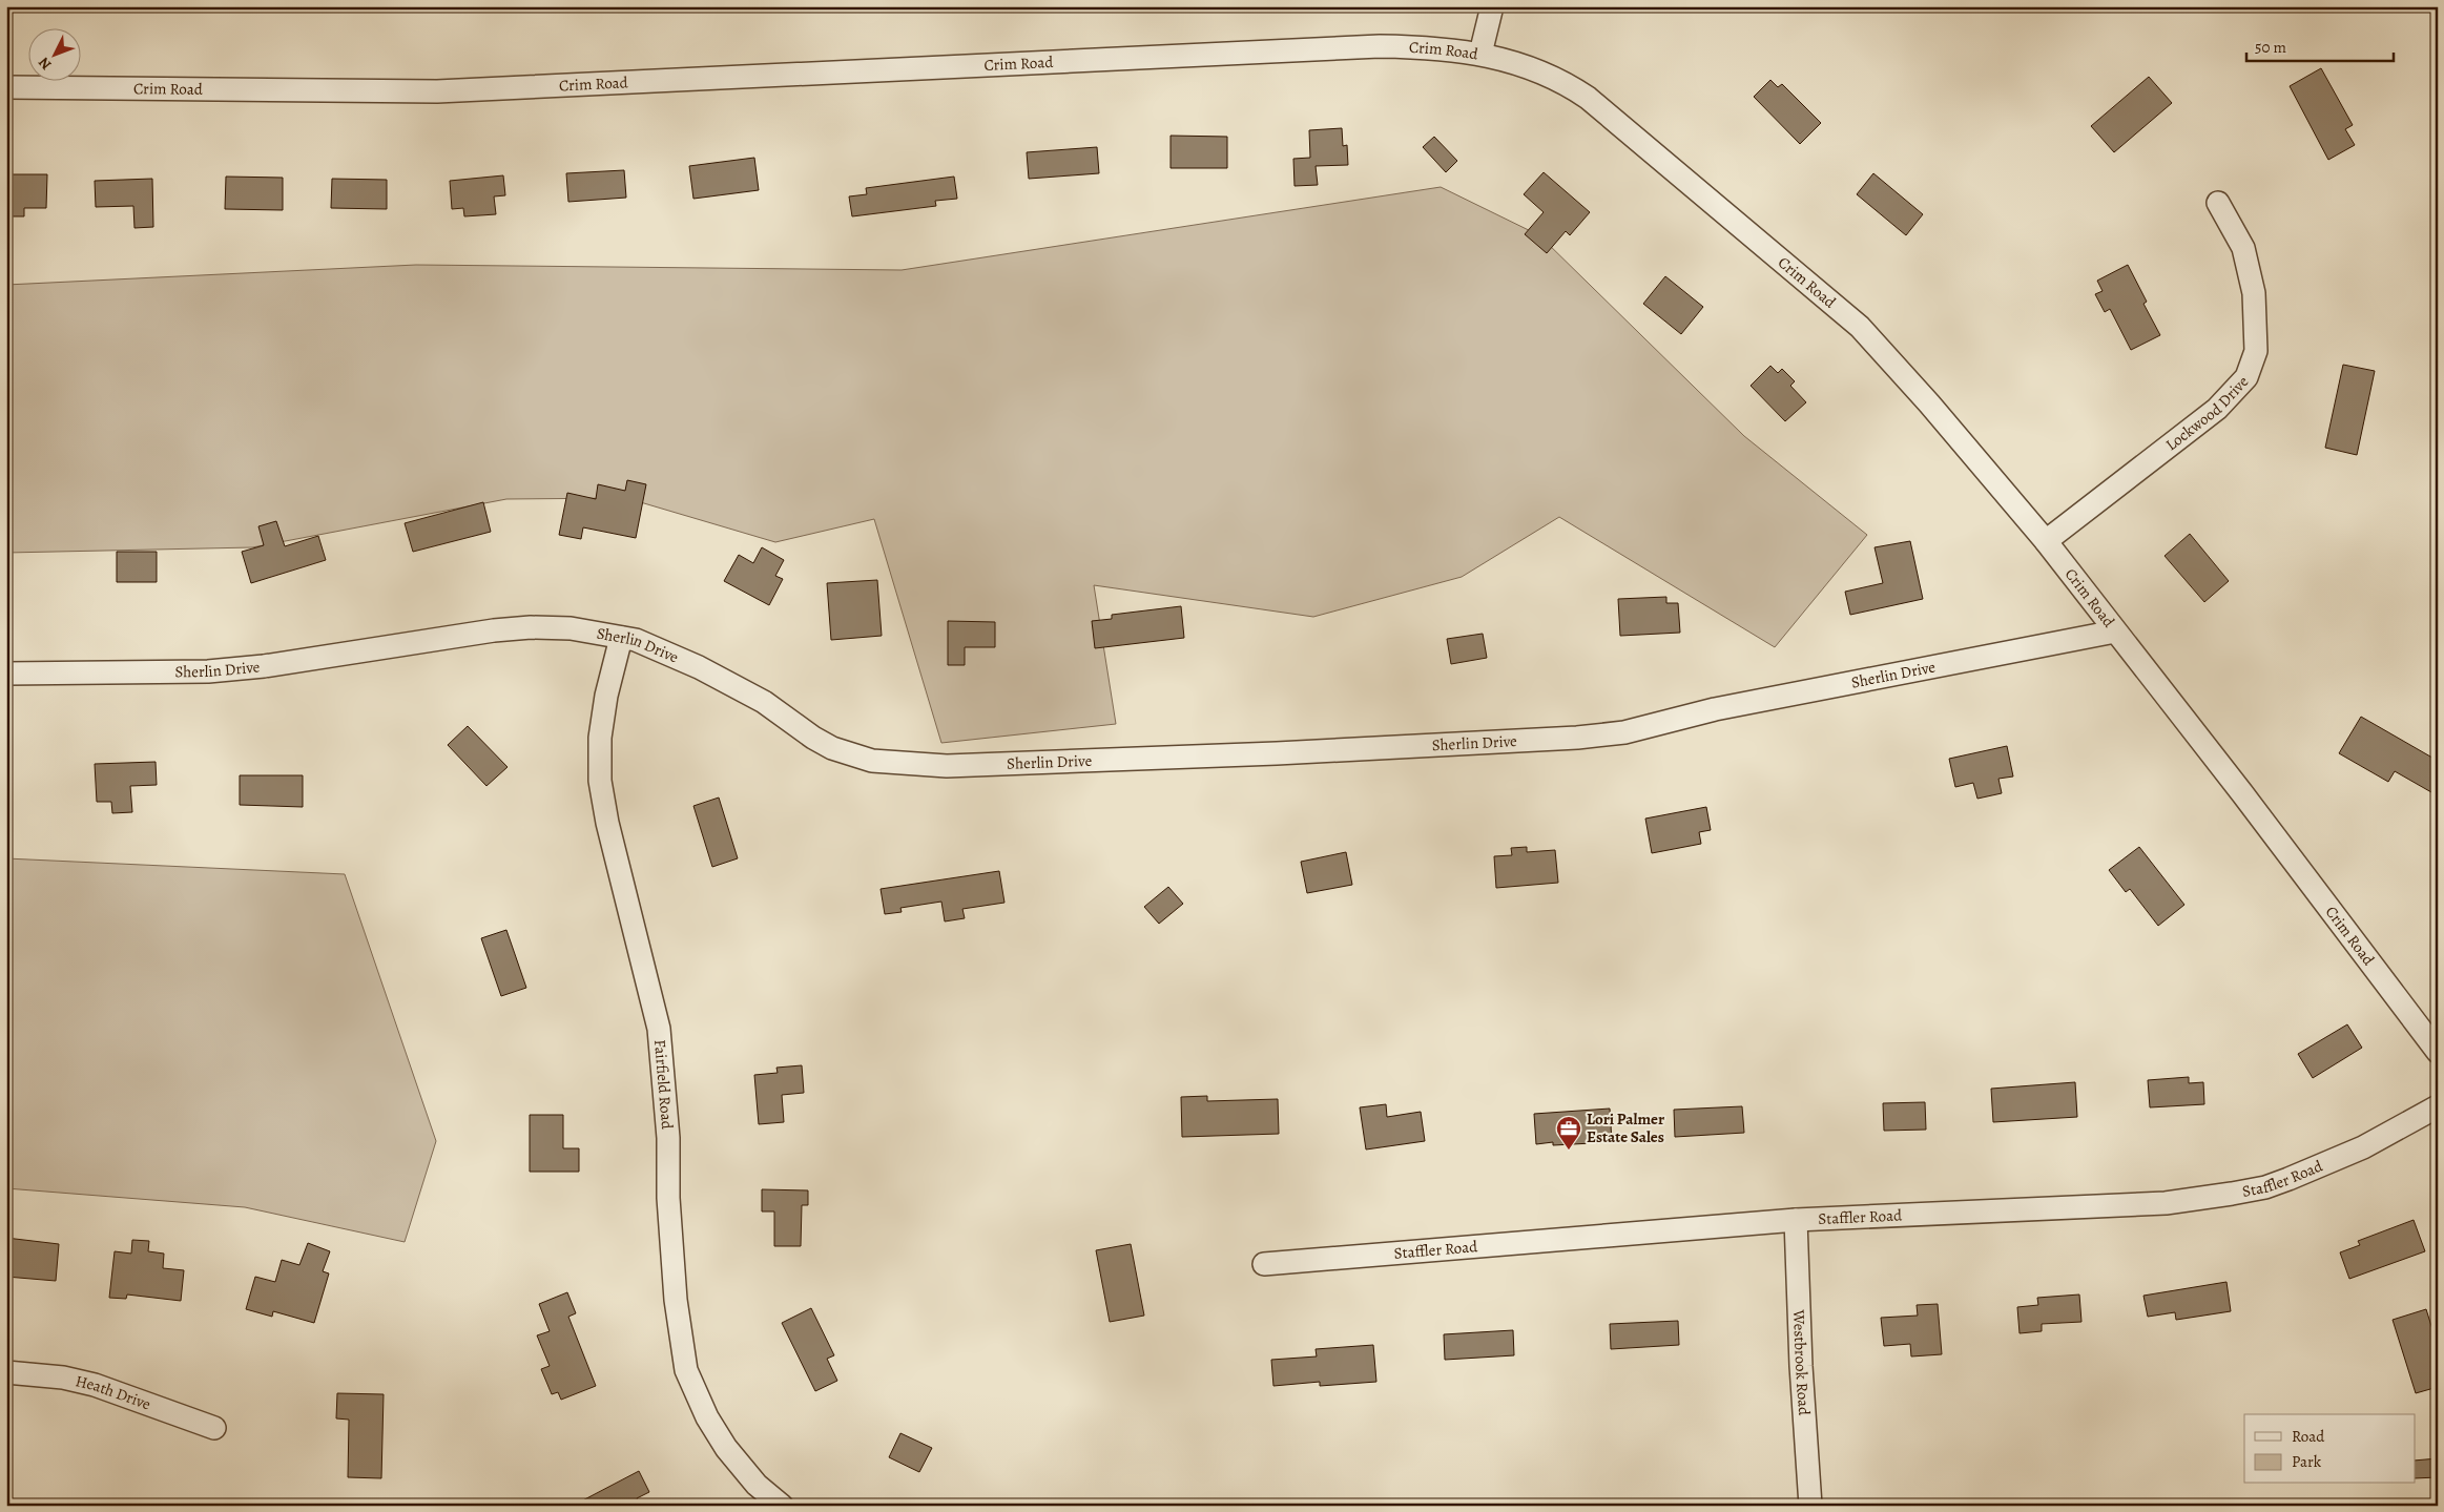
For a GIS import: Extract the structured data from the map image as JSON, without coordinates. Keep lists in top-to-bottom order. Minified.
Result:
{"streets":{"street":["Crim Road","Lockwood Drive","Sherlin Drive","Fairfield Road","Staffler Road","Westbrook Road","Heath Drive"]},"crossings":[["Crim Road","Lockwood Drive"],["Crim Road","Sherlin Drive"],["Sherlin Drive","Fairfield Road"],["Staffler Road","Westbrook Road"]],"places":{"office":["Lori Palmer Estate Sales"]},"legend":["Road","Park"],"scale_bar":"50 m","north":"bottom left"}
